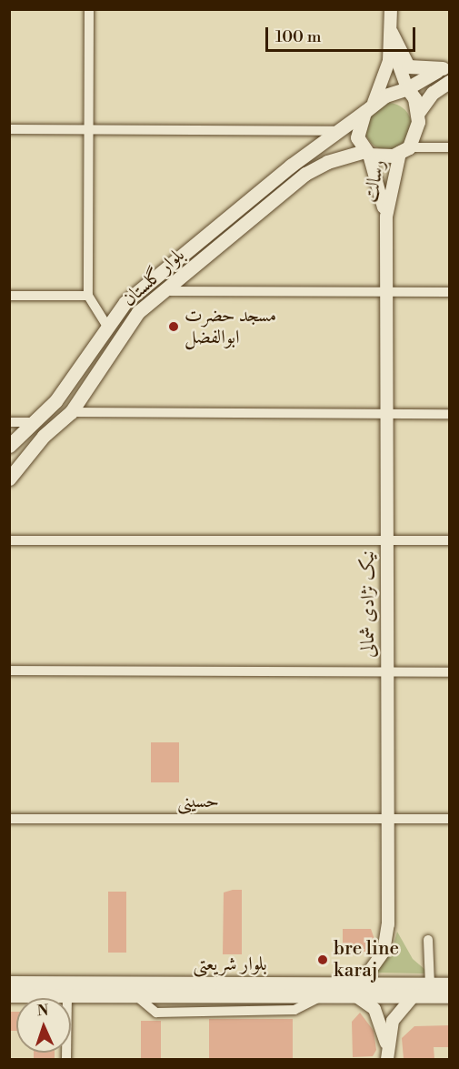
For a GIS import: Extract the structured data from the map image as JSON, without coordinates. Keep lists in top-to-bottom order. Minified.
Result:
{"streets":{"main road":["بلوار گلستان","بلوار شریعتی"],"street":["رسالت","نیک نژادی شمالی","حسینی"]},"crossings":[["رسالت","بلوار گلستان"],["رسالت","نیک نژادی شمالی"],["نیک نژادی شمالی","حسینی"],["نیک نژادی شمالی","بلوار شریعتی"]],"places":["مسجد حضرت ابوالفضل","bre line karaj"],"scale_bar":"100 m","north":"top"}
